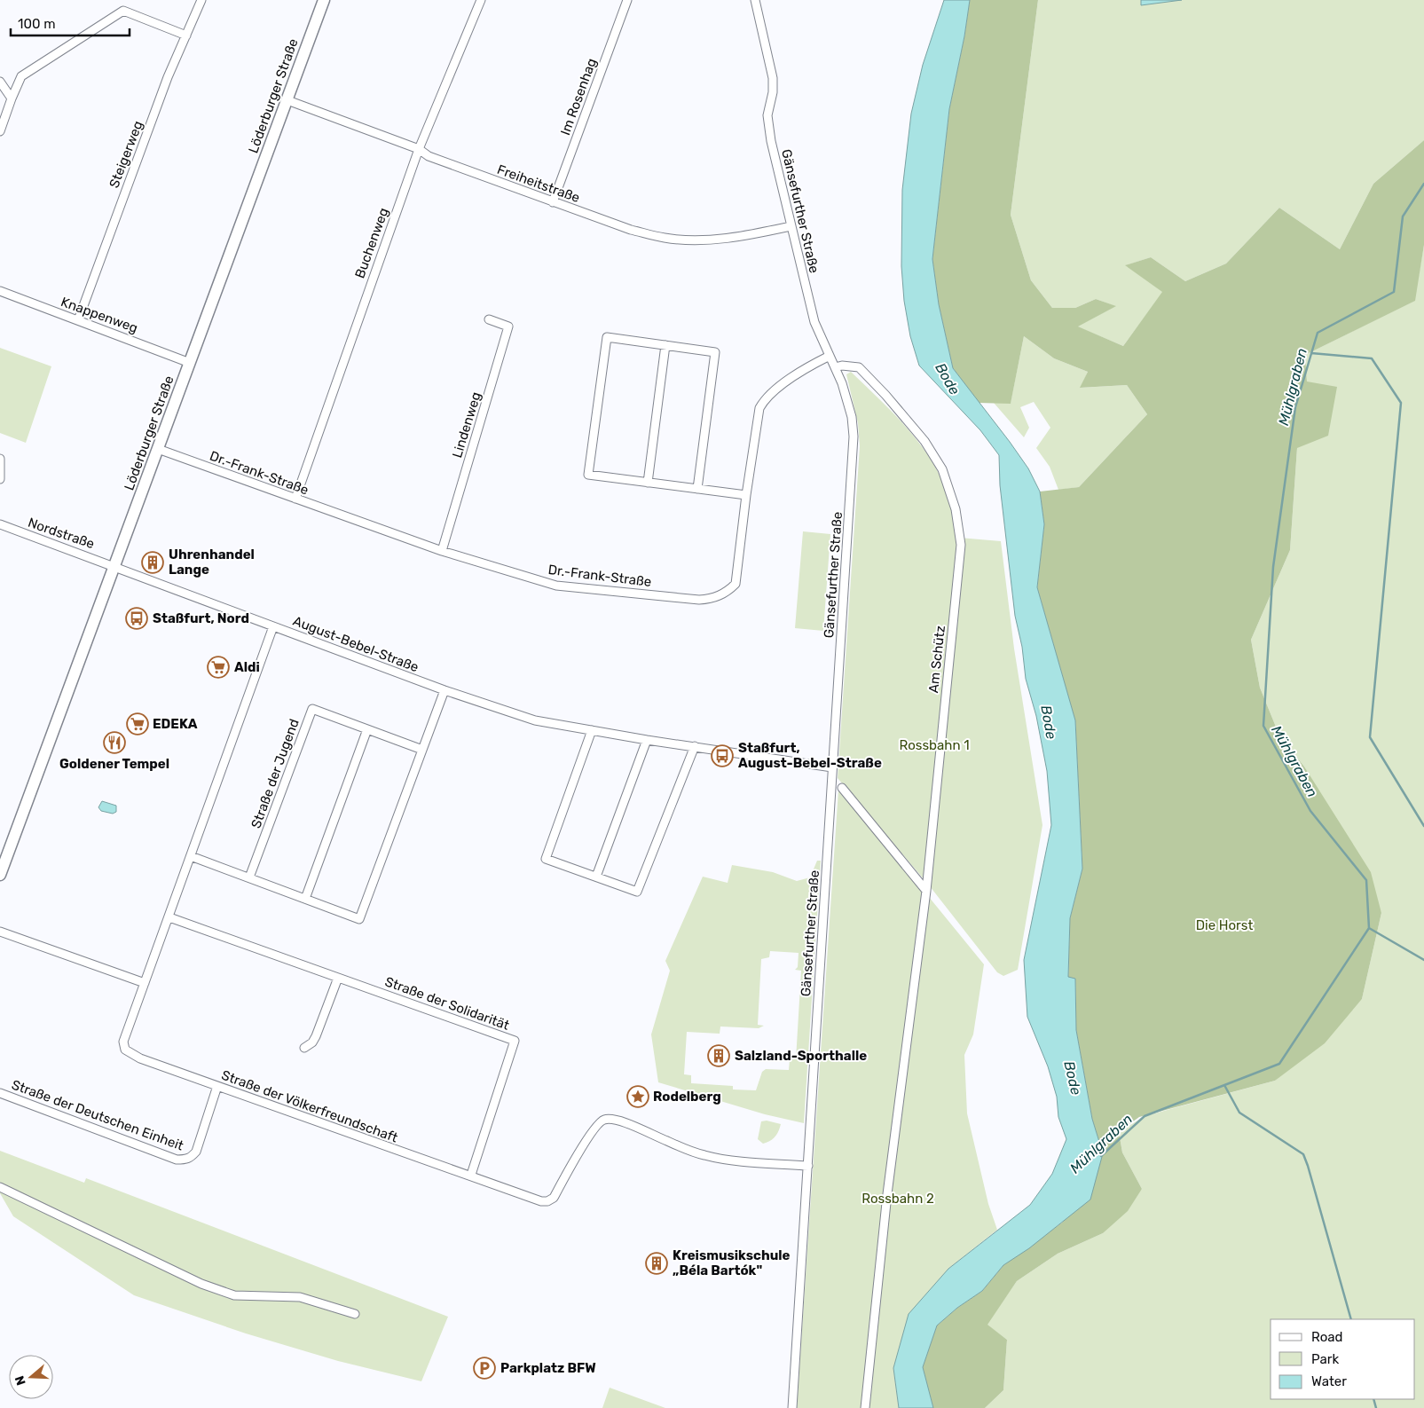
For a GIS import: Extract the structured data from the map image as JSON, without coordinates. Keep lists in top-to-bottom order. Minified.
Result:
{"streets":{"street":["Löderburger Straße","Im Rosenhag","Steigerweg","Freiheitstraße","Gänsefurther Straße","Buchenweg","Knappenweg","Lindenweg","Dr.-Frank-Straße","Nordstraße","August-Bebel-Straße","Am Schütz","Straße der Jugend","Straße der Solidarität","Straße der Völkerfreundschaft","Straße der Deutschen Einheit"]},"crossings":[["Löderburger Straße","Freiheitstraße"],["Löderburger Straße","Knappenweg"],["Löderburger Straße","Dr.-Frank-Straße"],["Löderburger Straße","Nordstraße"],["Löderburger Straße","August-Bebel-Straße"],["Im Rosenhag","Freiheitstraße"],["Steigerweg","Knappenweg"],["Freiheitstraße","Gänsefurther Straße"],["Freiheitstraße","Buchenweg"],["Gänsefurther Straße","Dr.-Frank-Straße"],["Gänsefurther Straße","August-Bebel-Straße"],["Gänsefurther Straße","Am Schütz"],["Buchenweg","Dr.-Frank-Straße"],["Lindenweg","Dr.-Frank-Straße"],["Nordstraße","August-Bebel-Straße"],["Straße der Solidarität","Straße der Völkerfreundschaft"],["Straße der Völkerfreundschaft","Straße der Deutschen Einheit"]],"water":["Bode","Mühlgraben"],"parks":["Rossbahn 1","Die Horst","Rossbahn 2"],"places":{"building":["Uhrenhandel Lange","Salzland-Sporthalle","Kreismusikschule „Béla Bartók\""],"bus stop":["Staßfurt, Nord","Staßfurt, August-Bebel-Straße"],"supermarket":["Aldi","EDEKA"],"restaurant":["Goldener Tempel"],"place":["Rodelberg"],"parking":["Parkplatz BFW"]},"legend":["Road","Park","Water"],"scale_bar":"100 m","north":"left"}
